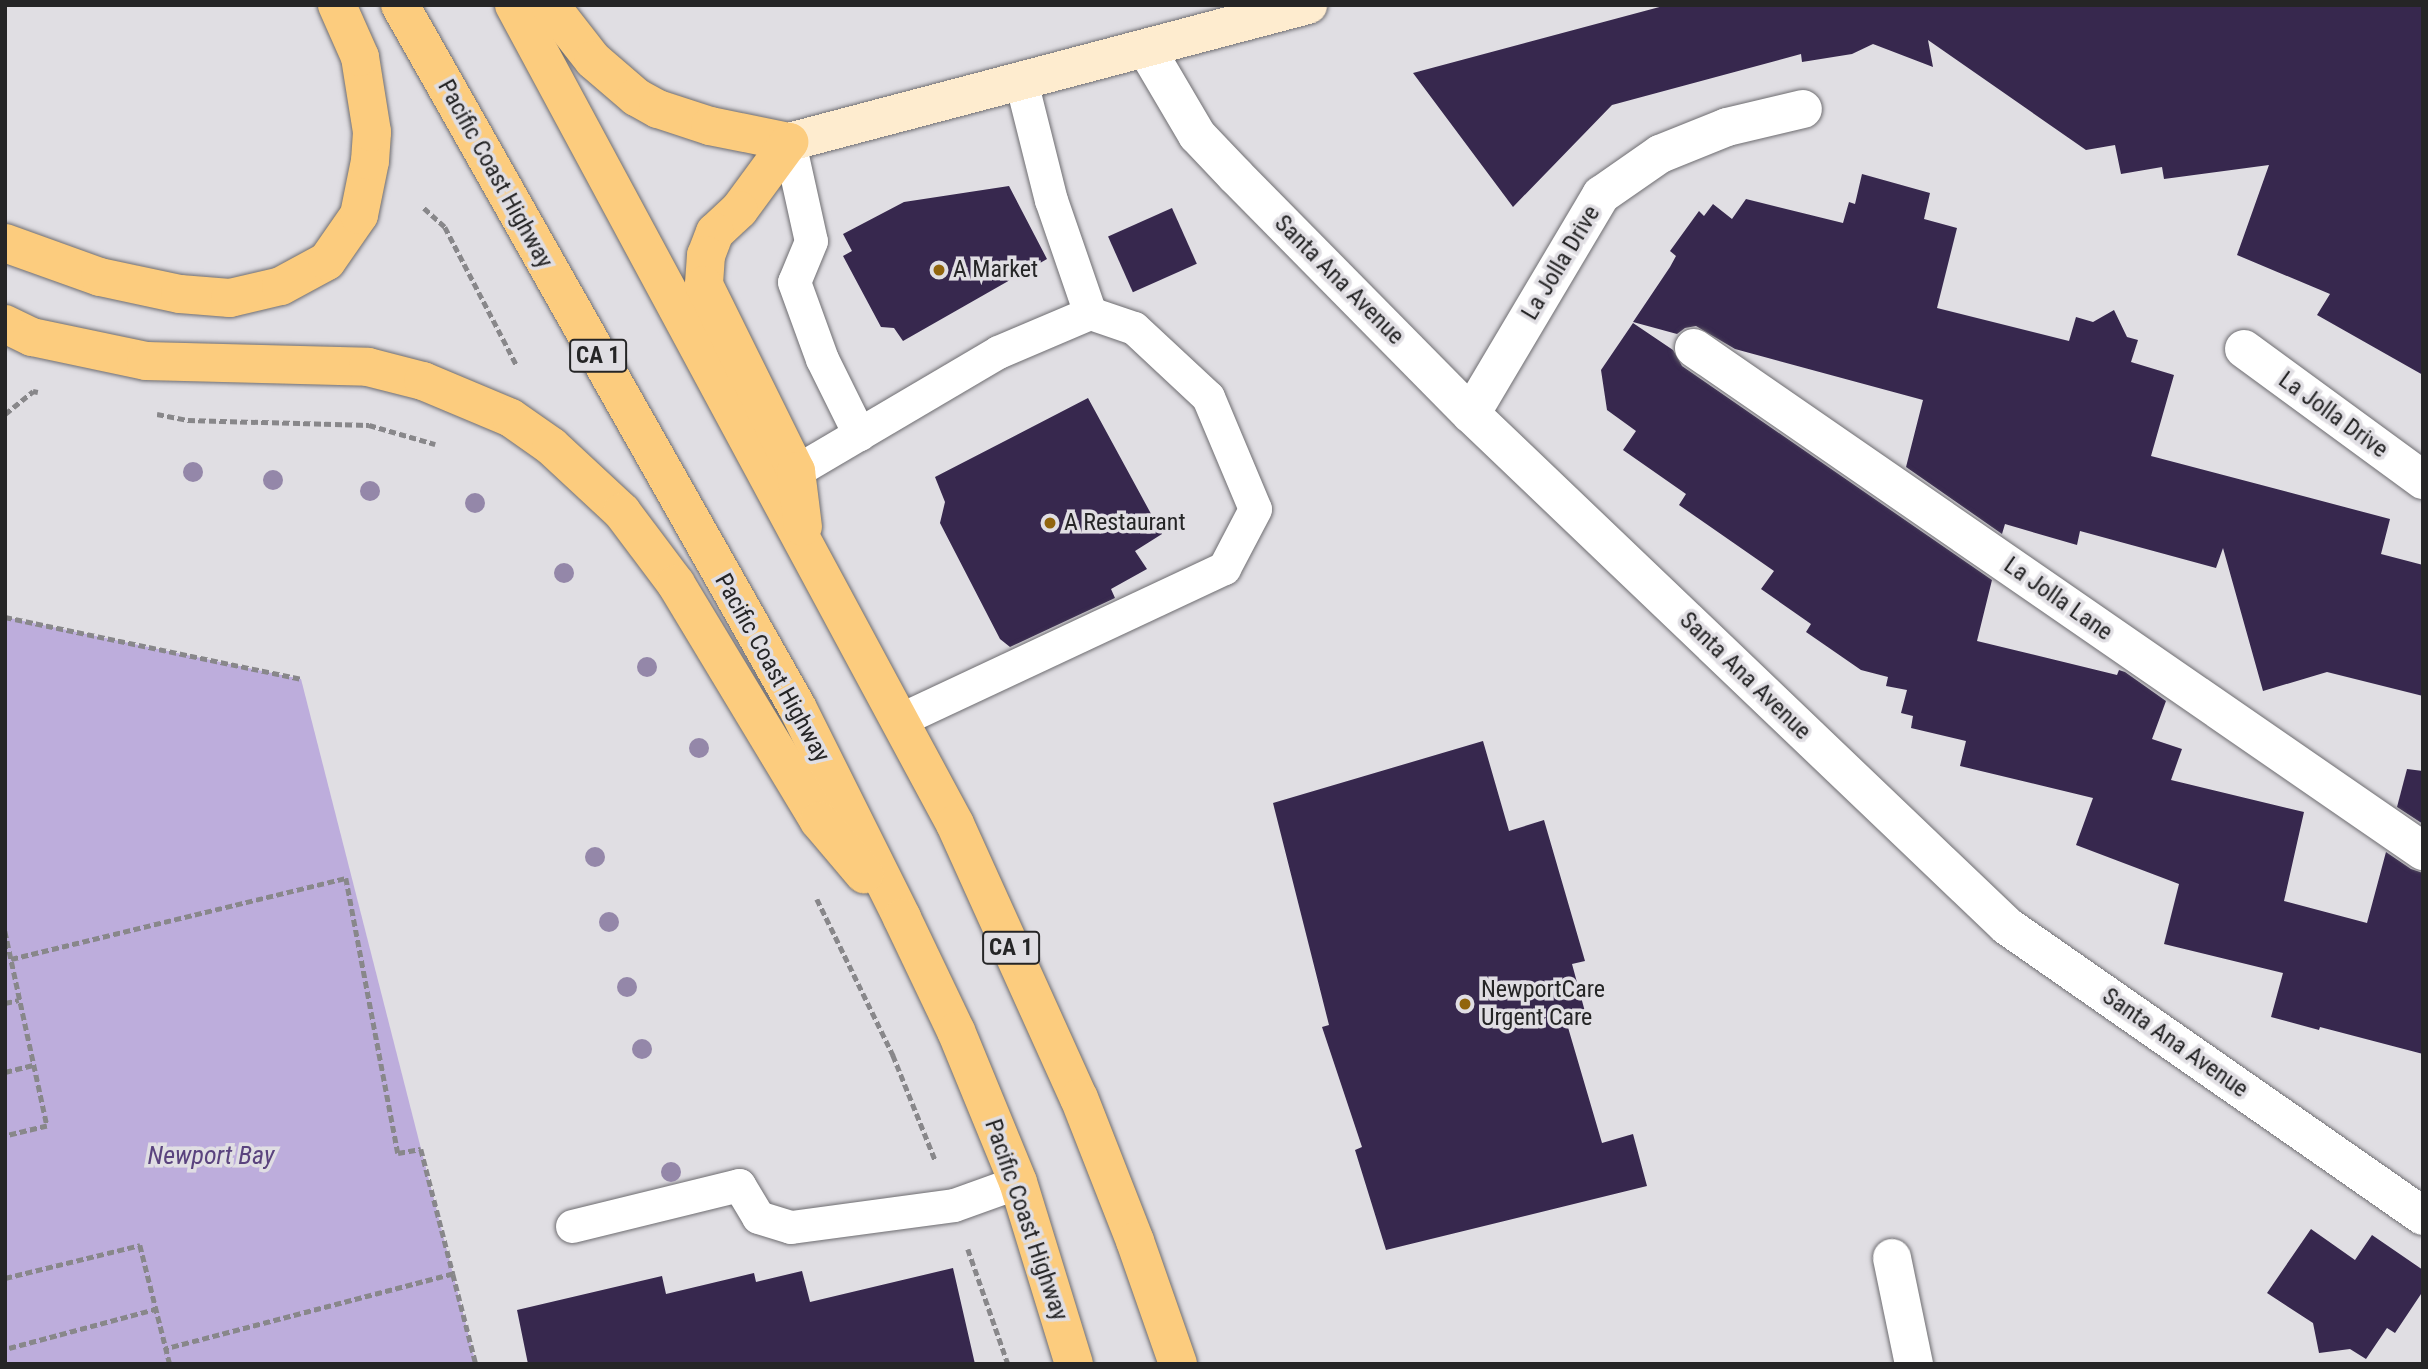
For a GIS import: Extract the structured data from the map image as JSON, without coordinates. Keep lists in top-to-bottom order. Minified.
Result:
{"streets":{"highway":["Pacific Coast Highway","CA 1"],"street":["La Jolla Drive","Santa Ana Avenue","La Jolla Lane"]},"crossings":[["La Jolla Drive","Santa Ana Avenue"]],"water":["Newport Bay"],"places":["A Market","A Restaurant","NewportCare Urgent Care"]}
